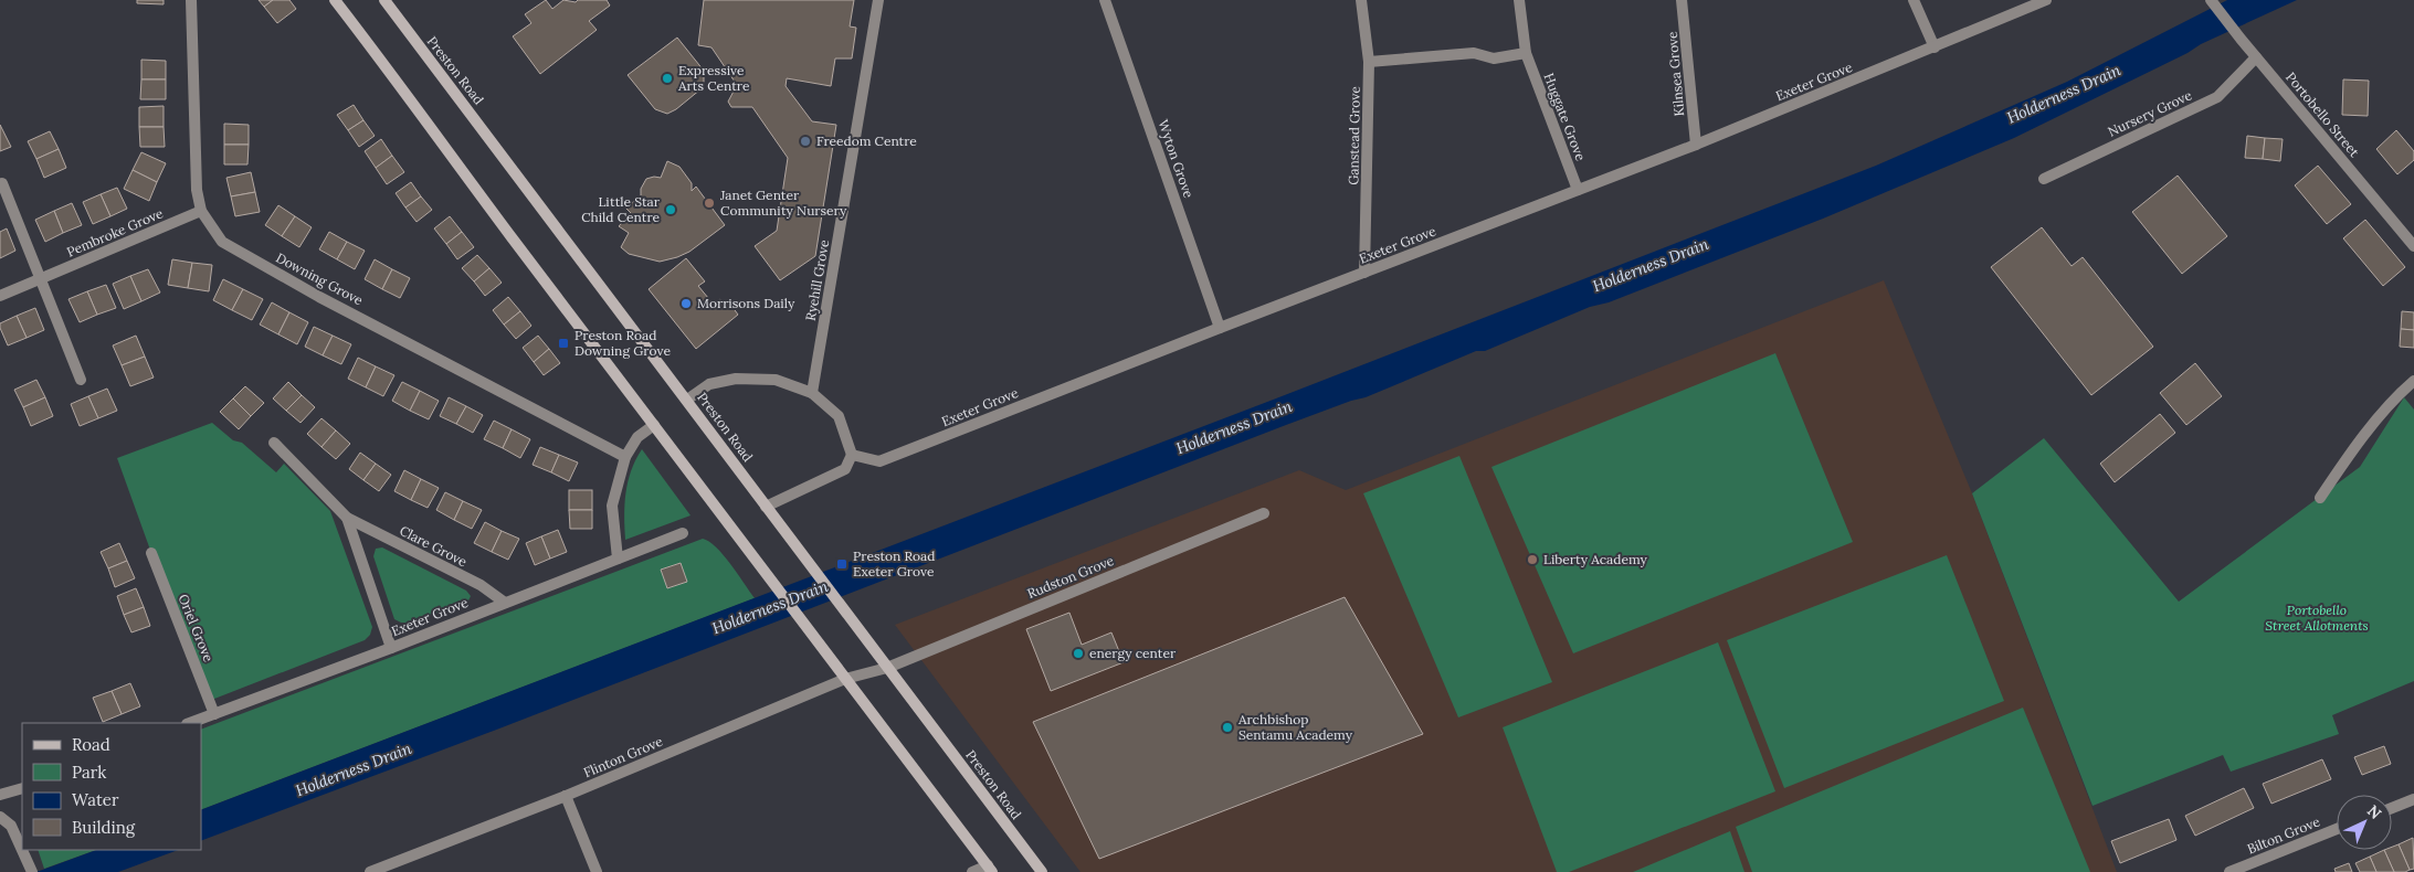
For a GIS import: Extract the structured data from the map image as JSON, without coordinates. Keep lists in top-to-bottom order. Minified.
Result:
{"streets":{"street":["Preston Road","Kilnsea Grove","Exeter Grove","Nursery Grove","Portobello Street","Huggate Grove","Ganstead Grove","Wyton Grove","Pembroke Grove","Downing Grove","Ryehill Grove","Clare Grove","Rudston Grove","Oriel Grove","Flinton Grove","Bilton Grove"]},"crossings":[["Preston Road","Rudston Grove"],["Preston Road","Flinton Grove"],["Kilnsea Grove","Exeter Grove"],["Exeter Grove","Huggate Grove"],["Exeter Grove","Ganstead Grove"],["Exeter Grove","Wyton Grove"],["Exeter Grove","Clare Grove"],["Exeter Grove","Oriel Grove"],["Nursery Grove","Portobello Street"],["Pembroke Grove","Downing Grove"],["Rudston Grove","Flinton Grove"]],"water":["Holderness Drain"],"parks":["Portobello Street Allotments"],"places":{"other":["Expressive Arts Centre","Freedom Centre","Janet Genter Community Nursery","Little Star Child Centre","Morrisons Daily","Liberty Academy","energy center","Archbishop Sentamu Academy"],"transit":["Preston Road Downing Grove","Preston Road Exeter Grove"]},"legend":["Road","Park","Water","Building"],"north":"top right"}
